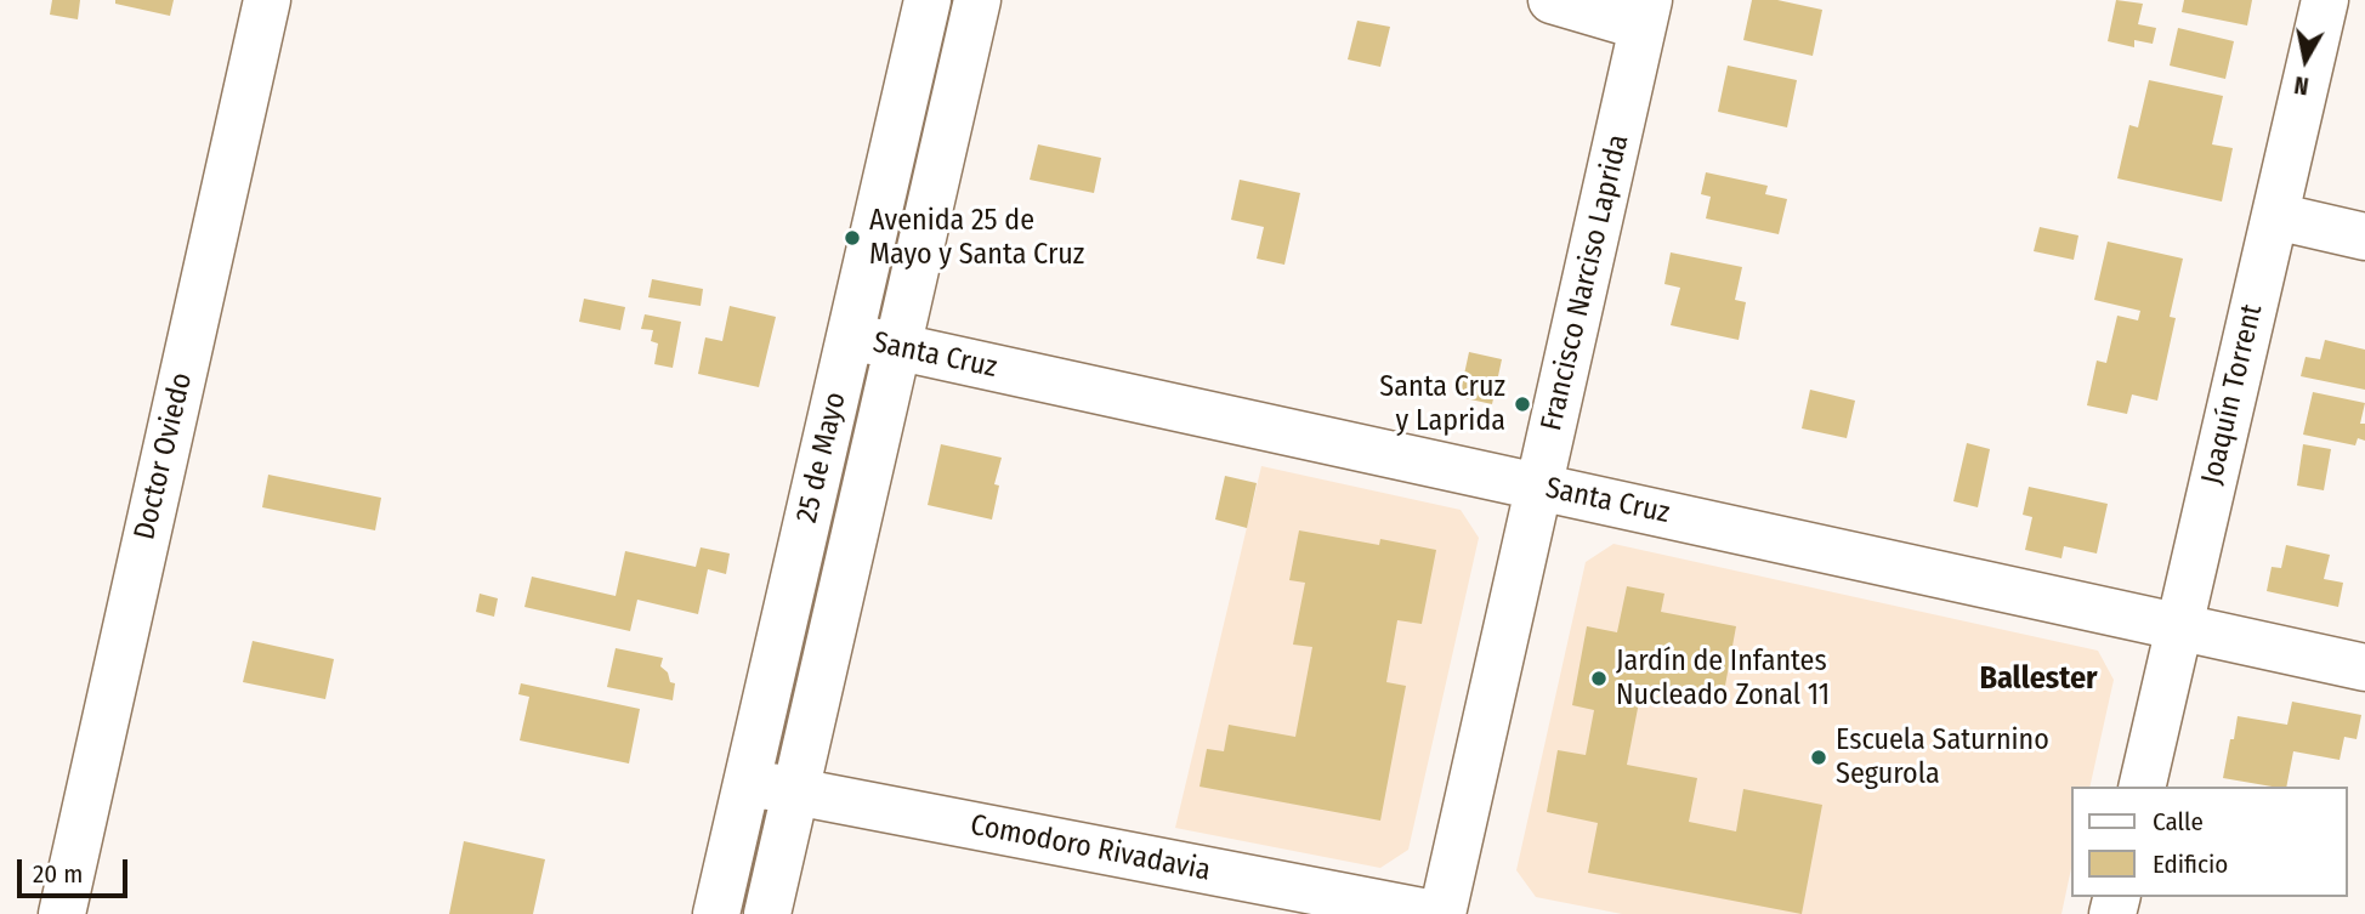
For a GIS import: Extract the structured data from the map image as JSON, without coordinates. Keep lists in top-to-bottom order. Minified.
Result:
{"streets":{"street":["Francisco Narciso Laprida","Santa Cruz","Joaquín Torrent","Doctor Oviedo","25 de Mayo","Comodoro Rivadavia"]},"crossings":[["Francisco Narciso Laprida","Santa Cruz"],["Santa Cruz","Joaquín Torrent"],["Santa Cruz","25 de Mayo"],["25 de Mayo","Comodoro Rivadavia"]],"districts":["Ballester"],"places":["Avenida 25 de Mayo y Santa Cruz","Santa Cruz y Laprida","Jardín de Infantes Nucleado Zonal 11","Escuela Saturnino Segurola"],"legend":["Calle","Edificio"],"scale_bar":"20 m","north":"bottom"}
